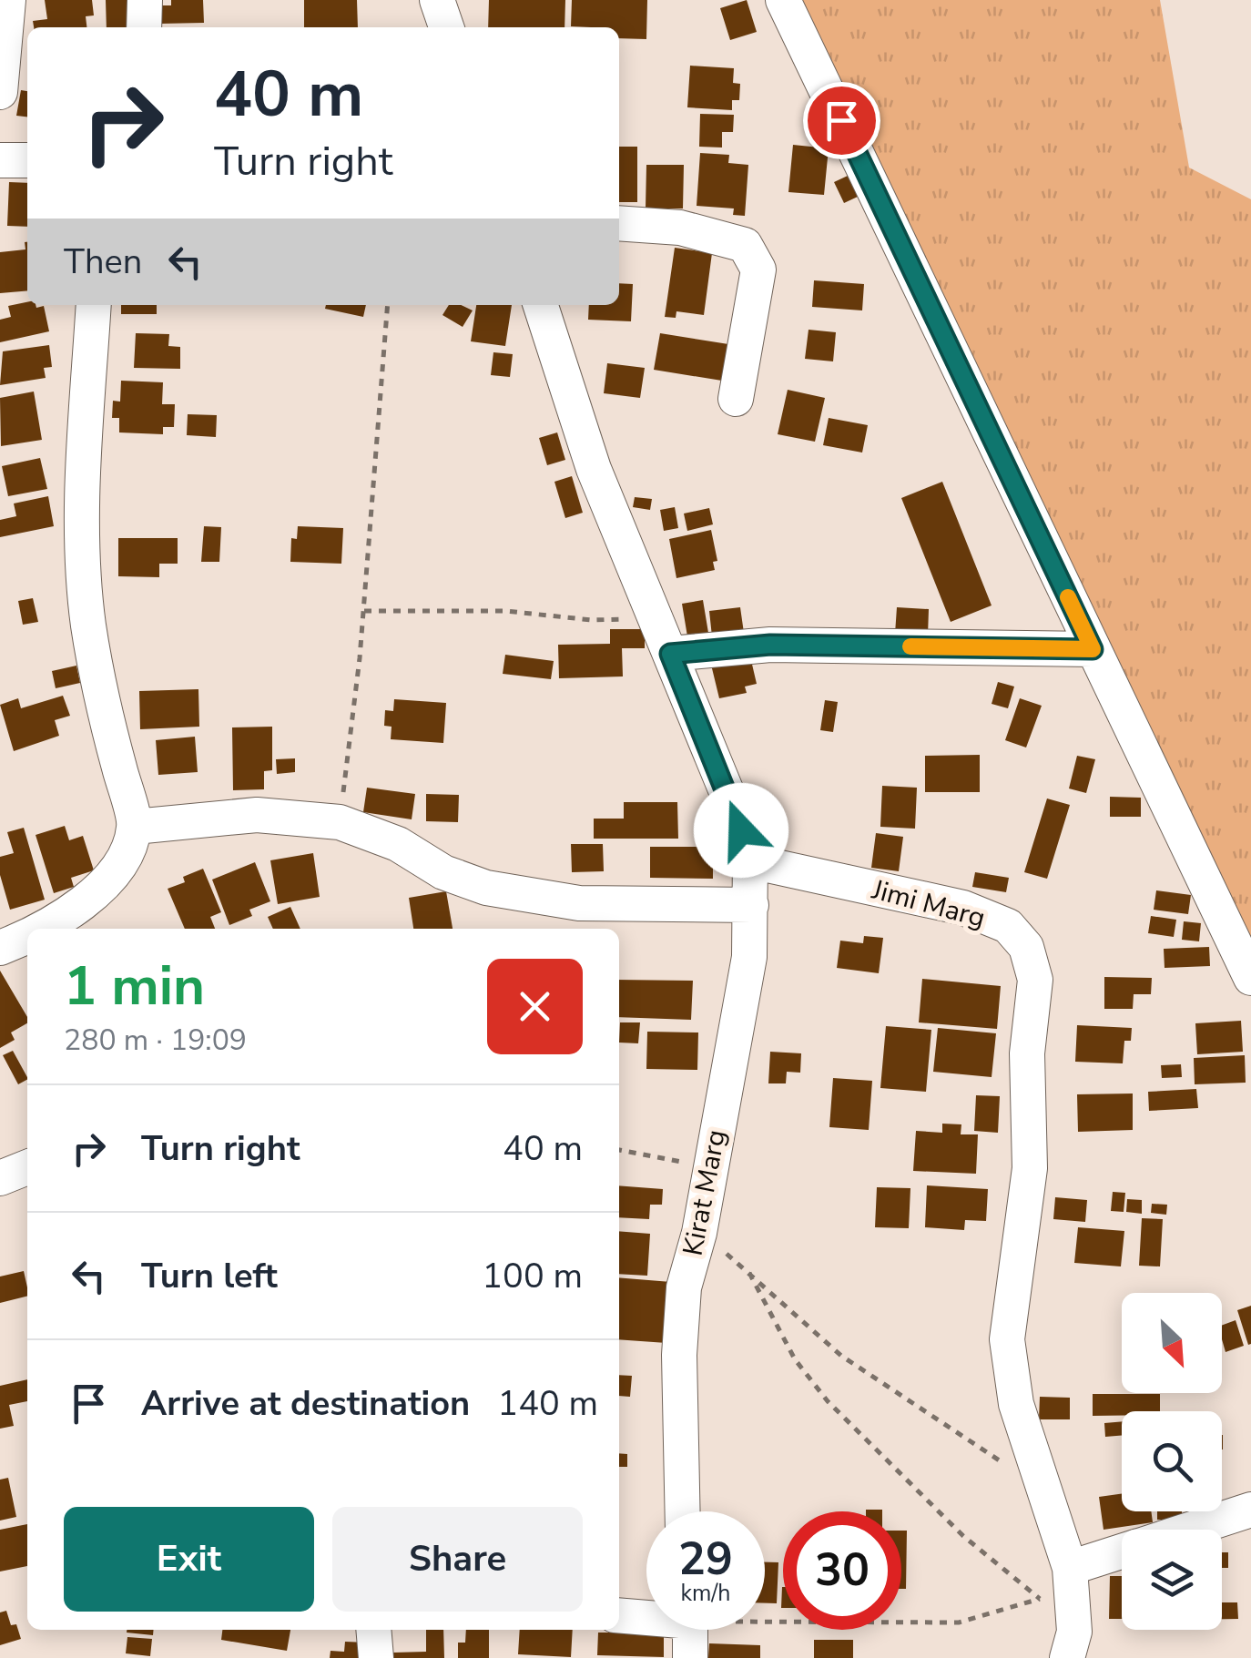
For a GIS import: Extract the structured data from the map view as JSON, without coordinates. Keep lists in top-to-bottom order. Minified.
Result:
{"streets":{"street":["Jimi Marg","Kirat Marg"]},"crossings":[["Jimi Marg","Kirat Marg"]],"north":"bottom right","page":{"turn":["40 m","Turn right"],"then":"Then","heading":["1 min","280 m · 19:09"],"list":[{"name":"Turn right","value":"40 m"},{"name":"Turn left","value":"100 m"},{"name":"Arrive at destination","value":"140 m"}],"buttons":["Exit","Share"],"speed":"29 km/h","limit":"30"}}
